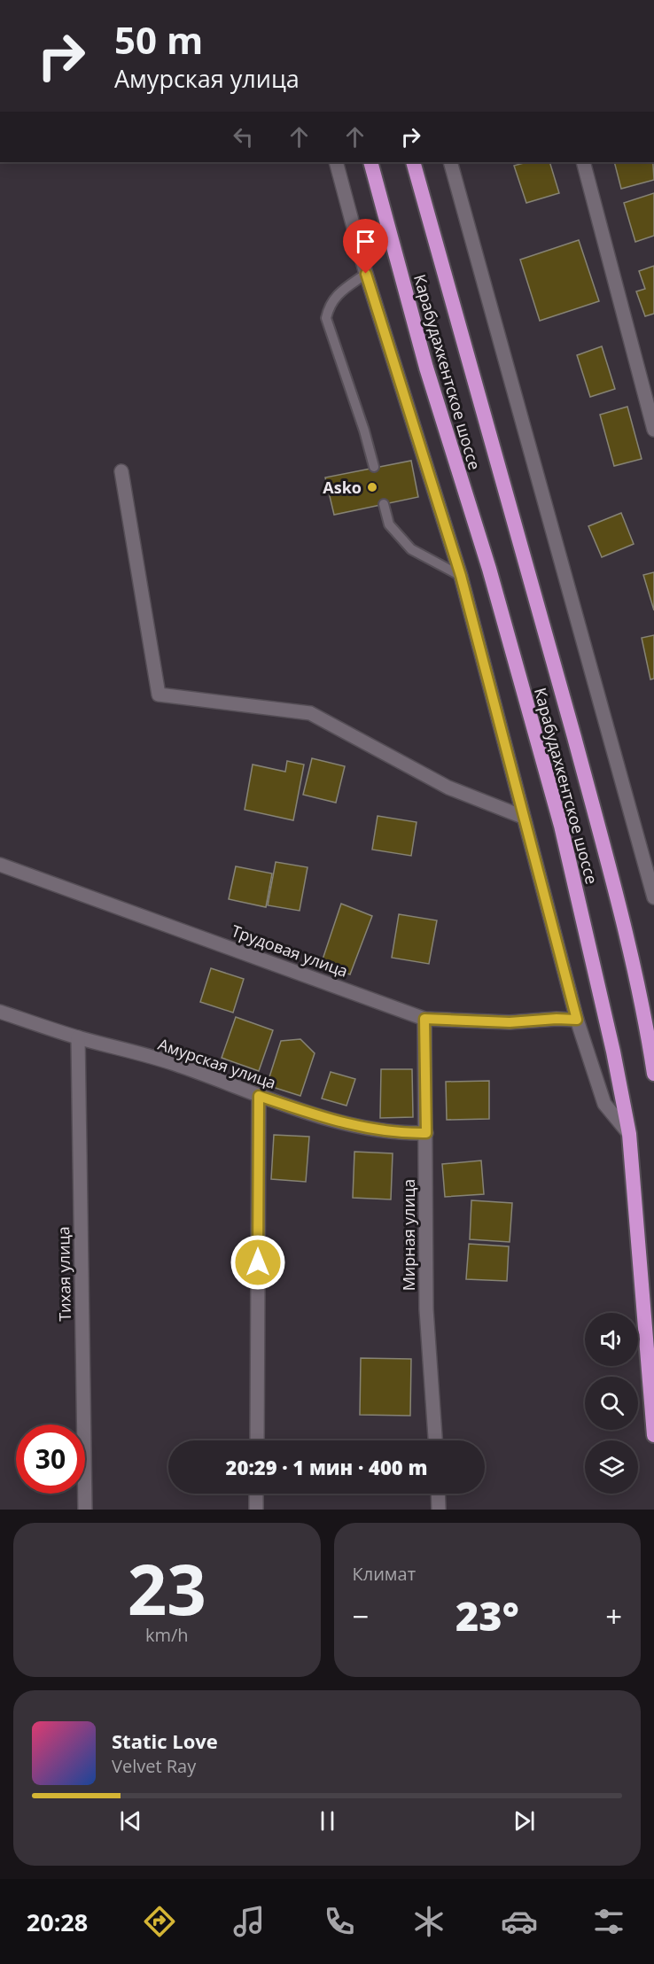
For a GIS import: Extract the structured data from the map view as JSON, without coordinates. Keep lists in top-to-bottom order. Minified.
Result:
{"streets":{"highway":["Карабудахкентское шоссе"],"street":["Трудовая улица","Амурская улица","Мирная улица","Тихая улица"]},"crossings":[["Трудовая улица","Мирная улица"],["Амурская улица","Мирная улица"],["Амурская улица","Тихая улица"]],"places":["Asko"],"page":{"turn":["50 m","Амурская улица"],"limit":"30","trip":"20:29 · 1 мин · 400 m","tile":[["23","km/h"],"Климат"],"heat":["−","23°","+"],"song":["Static Love","Velvet Ray"],"tabs":"20:28"}}
